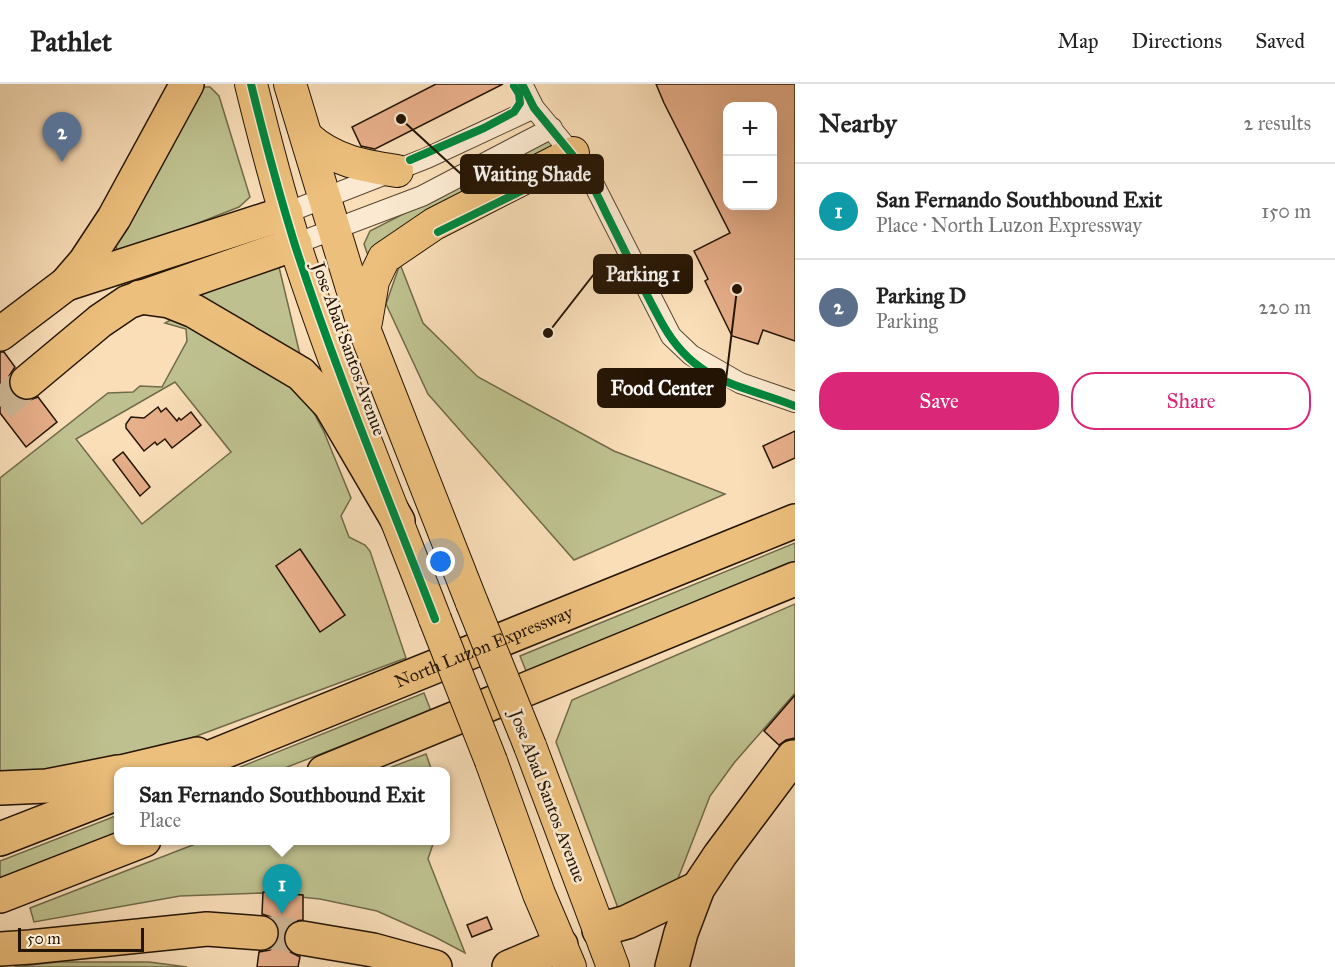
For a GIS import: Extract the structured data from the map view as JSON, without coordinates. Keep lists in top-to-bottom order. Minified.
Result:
{"streets":{"highway":["Jose Abad Santos Avenue","North Luzon Expressway"]},"places":["Waiting Shade","Food Center","Parking 1"],"scale_bar":"50 m","page":{"header":"Pathlet","nav":["Map","Directions","Saved"],"heading":["Nearby","2 results"],"map_buttons":["+","−"],"pins":["2","1"],"list":[{"mark":"1","name":"San Fernando Southbound Exit","note":"Place · North Luzon Expressway","value":"150 m"},{"mark":"2","name":"Parking D","note":"Parking","value":"220 m"}],"buttons":["Save","Share"],"popup":["San Fernando Southbound Exit","Place"],"scale":"50 m"}}
